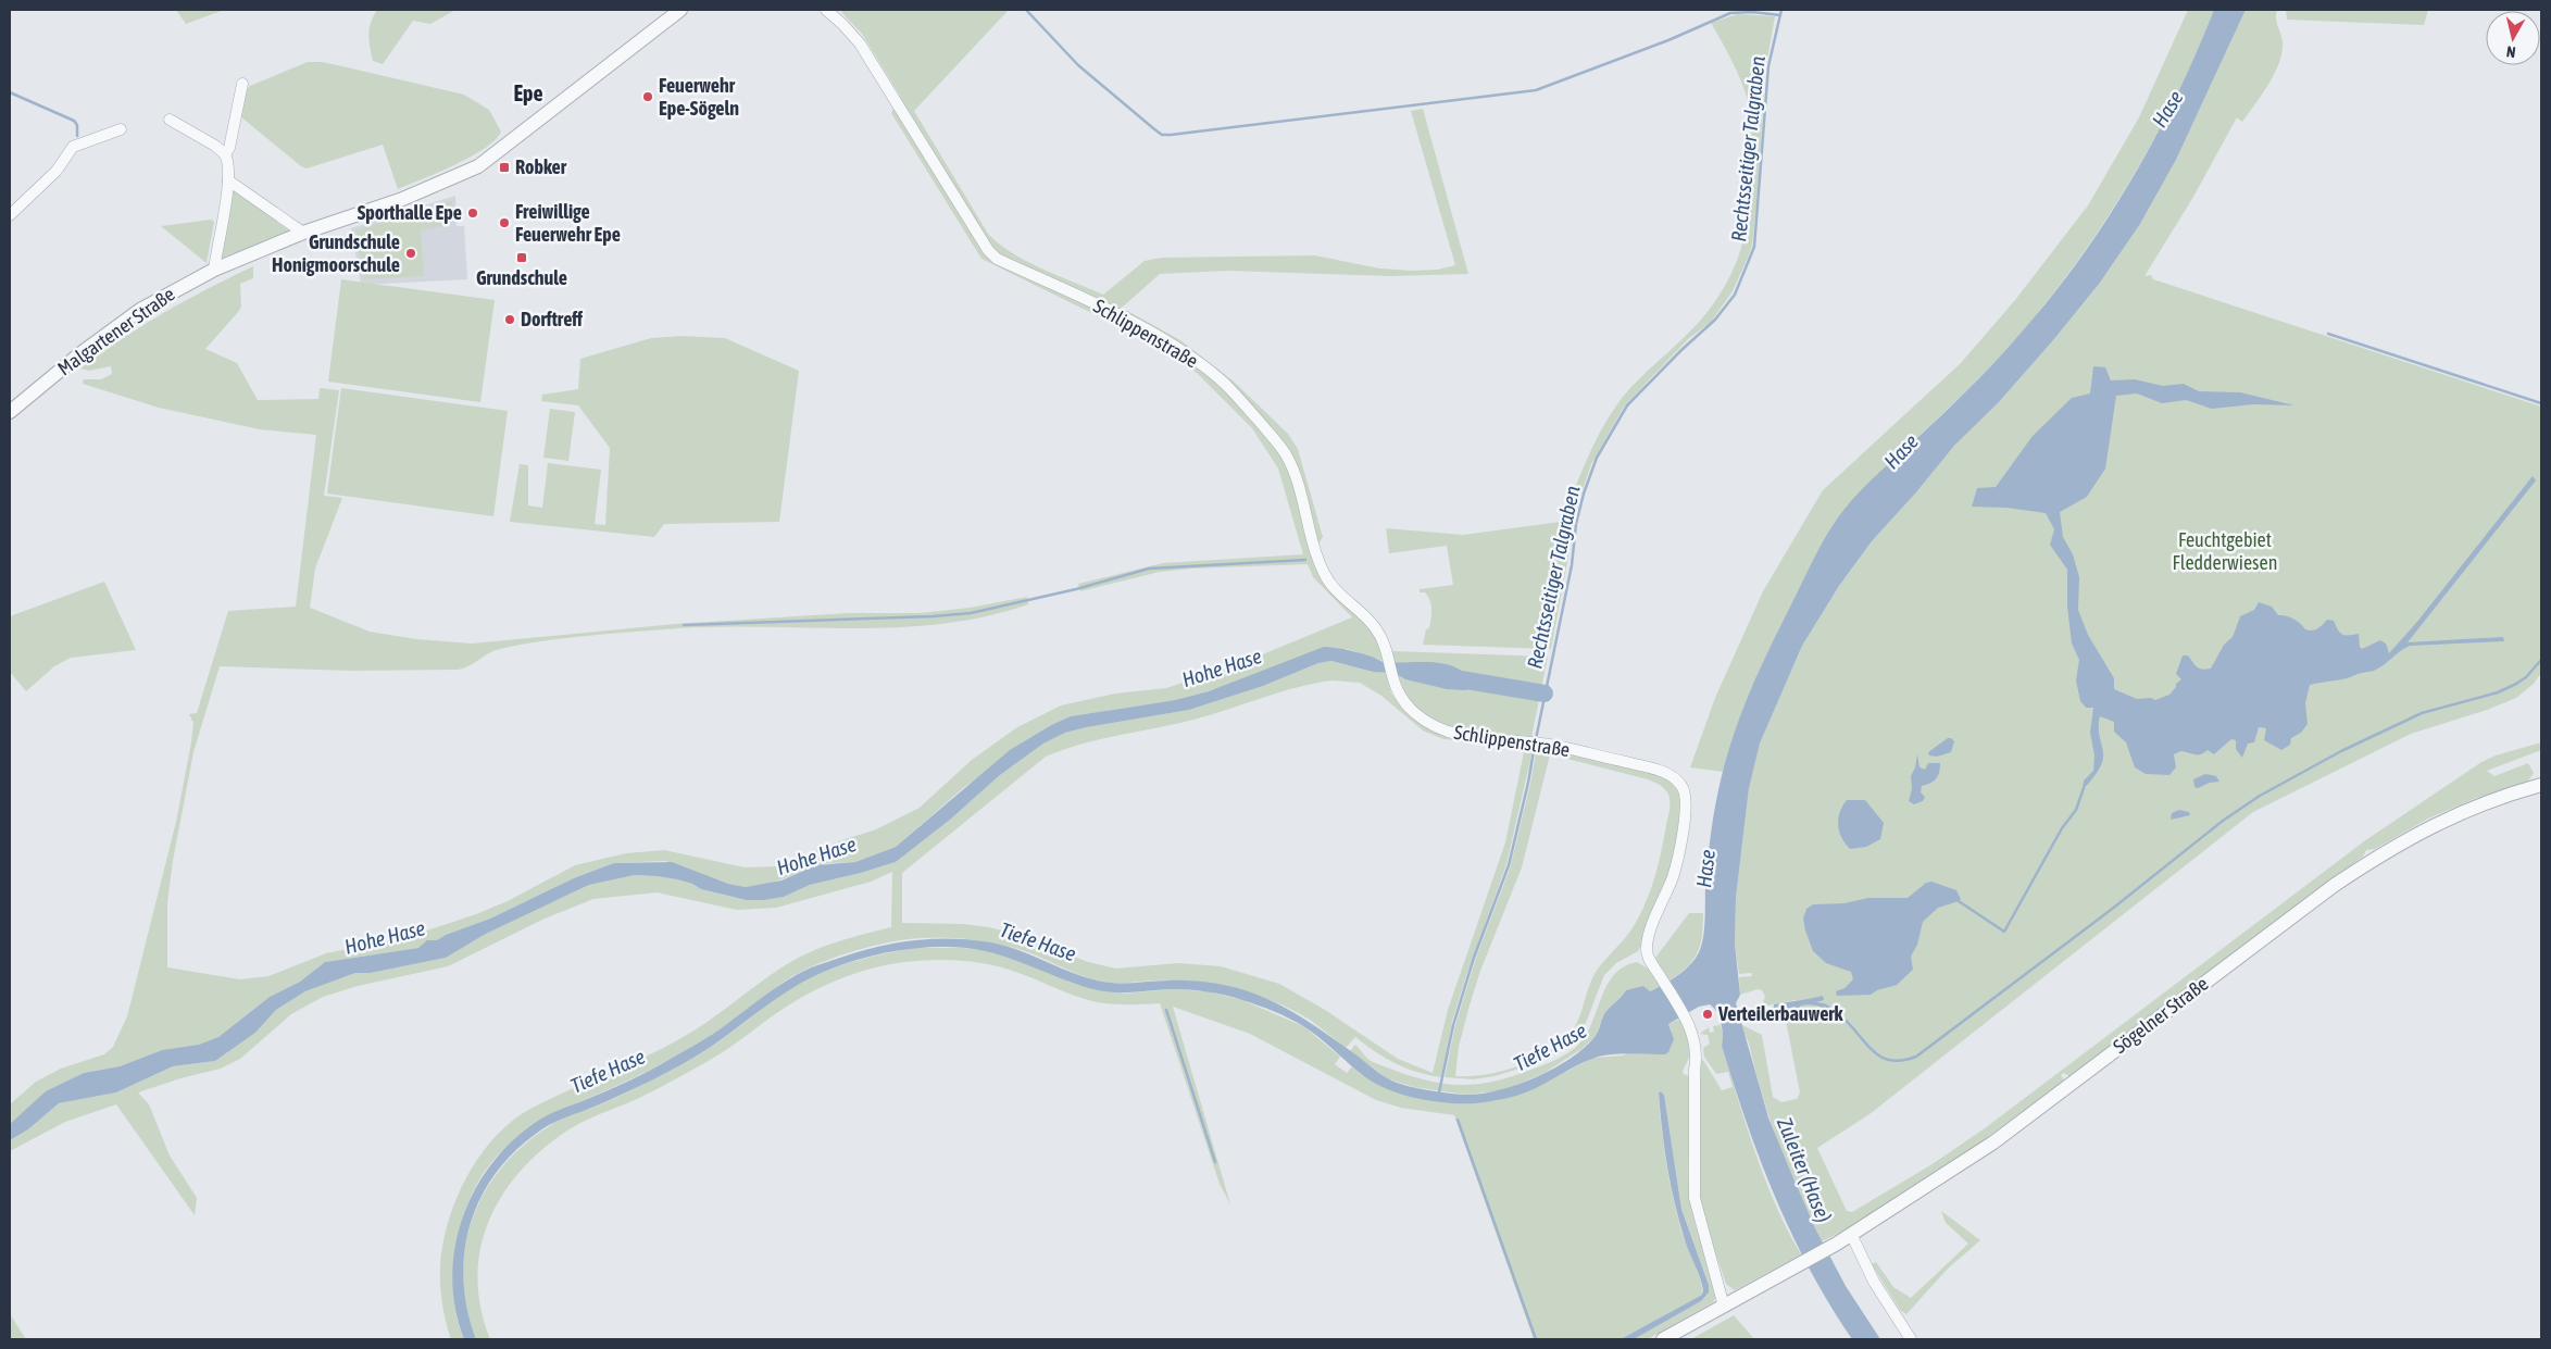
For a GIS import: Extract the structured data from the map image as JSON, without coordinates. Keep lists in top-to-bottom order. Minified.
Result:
{"streets":{"street":["Malgartener Straße","Schlippenstraße","Sögelner Straße"]},"crossings":[["Schlippenstraße","Sögelner Straße"]],"districts":["Epe"],"water":["Hase","Rechtsseitiger Talgraben","Hohe Hase","Tiefe Hase","Zuleiter (Hase)"],"parks":["Feuchtgebiet Fledderwiesen"],"places":{"other":["Feuerwehr Epe-Sögeln","Sporthalle Epe","Freiwillige Feuerwehr Epe","Grundschule Honigmoorschule","Dorftreff","Verteilerbauwerk"],"transit":["Robker","Grundschule"]},"north":"bottom"}
